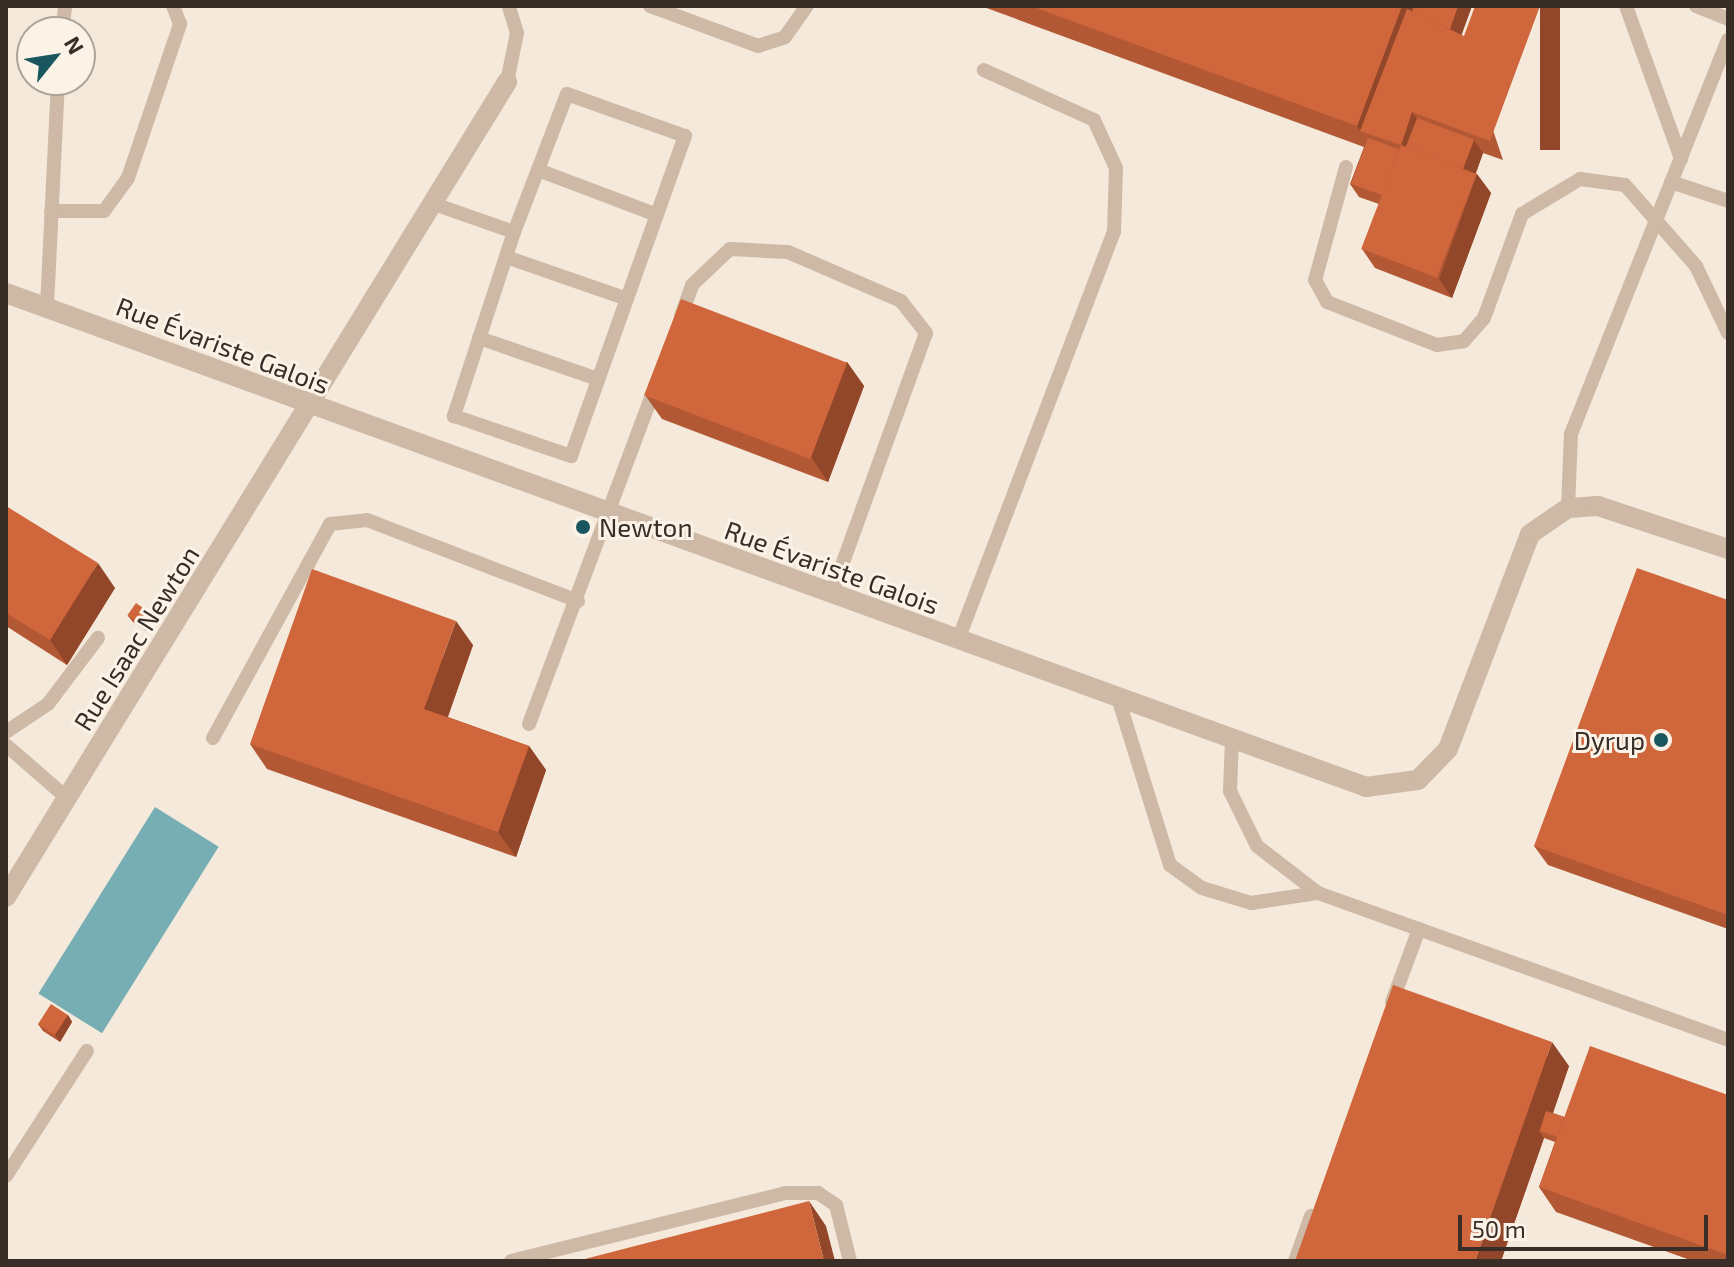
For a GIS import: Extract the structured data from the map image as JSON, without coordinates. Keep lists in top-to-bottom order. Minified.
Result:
{"streets":{"street":["Rue Évariste Galois","Rue Isaac Newton"]},"crossings":[["Rue Évariste Galois","Rue Isaac Newton"]],"places":["Newton","Dyrup"],"scale_bar":"50 m","north":"top right"}
